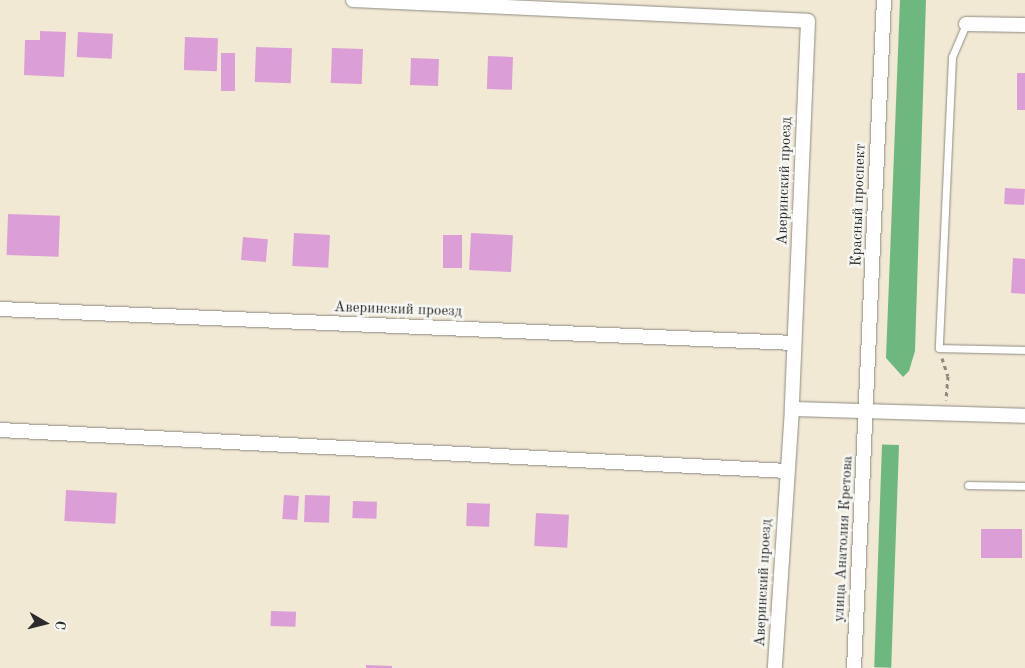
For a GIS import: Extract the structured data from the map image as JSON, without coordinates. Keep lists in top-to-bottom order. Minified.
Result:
{"streets":{"street":["Аверинский проезд","Красный проспект","улица Анатолия Кретова"]},"crossings":[["Красный проспект","улица Анатолия Кретова"]],"north":"right"}
